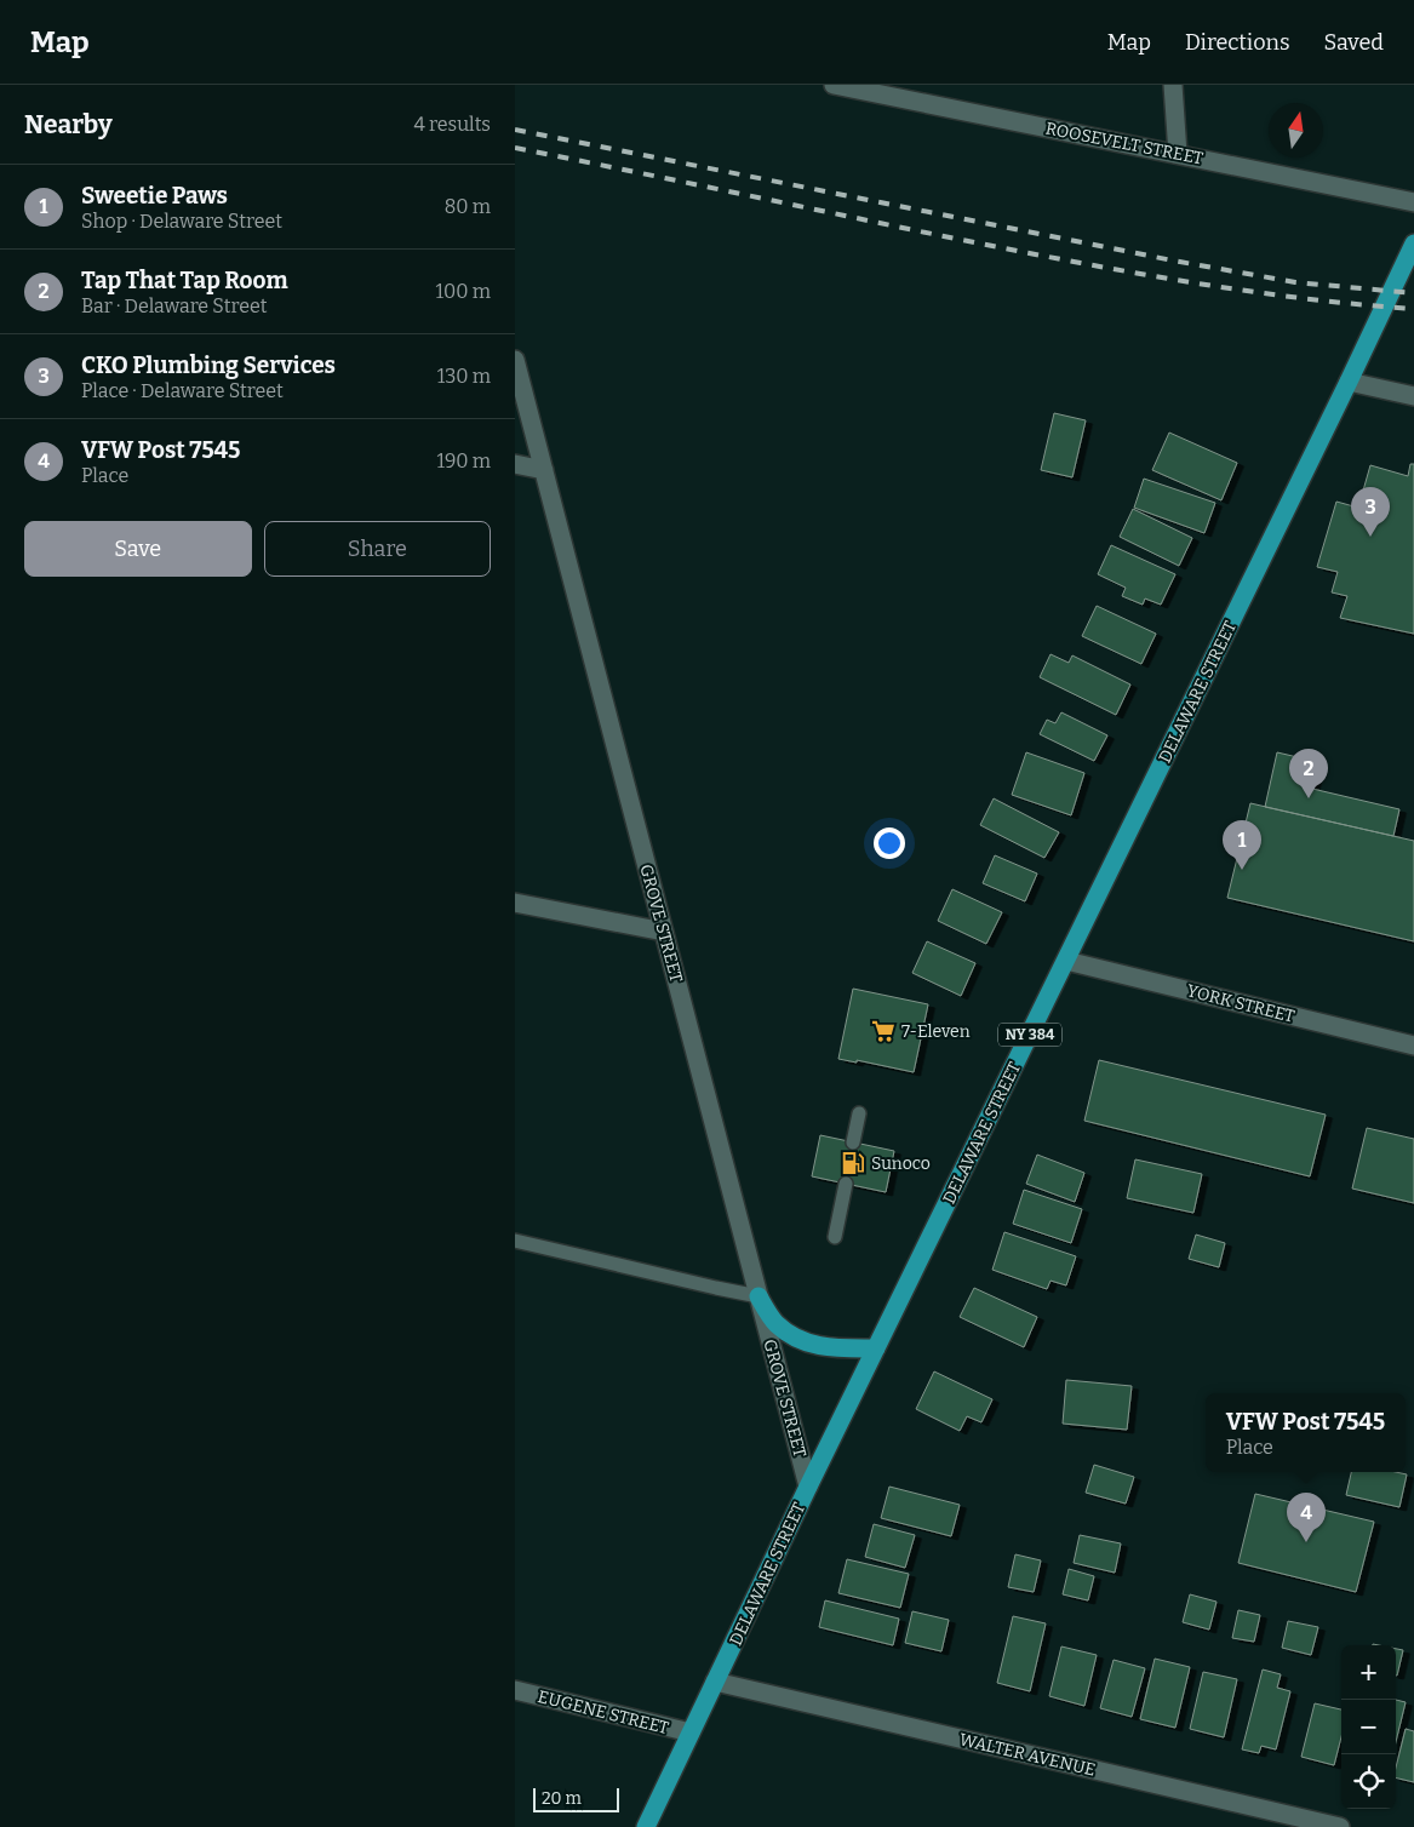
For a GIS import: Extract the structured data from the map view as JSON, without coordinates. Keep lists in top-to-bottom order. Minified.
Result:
{"streets":{"main road":["DELAWARE STREET","NY 384"],"street":["ROOSEVELT STREET","GROVE STREET","YORK STREET","EUGENE STREET","WALTER AVENUE"]},"crossings":[["DELAWARE STREET","GROVE STREET"],["DELAWARE STREET","YORK STREET"],["DELAWARE STREET","EUGENE STREET"],["DELAWARE STREET","WALTER AVENUE"]],"places":{"supermarket":["7-Eleven"],"fuel station":["Sunoco"]},"scale_bar":"20 m","north":"top","page":{"header":"Map","nav":["Map","Directions","Saved"],"heading":["Nearby","4 results"],"list":[{"mark":"1","name":"Sweetie Paws","note":"Shop · Delaware Street","value":"80 m"},{"mark":"2","name":"Tap That Tap Room","note":"Bar · Delaware Street","value":"100 m"},{"mark":"3","name":"CKO Plumbing Services","note":"Place · Delaware Street","value":"130 m"},{"mark":"4","name":"VFW Post 7545","note":"Place","value":"190 m"}],"pins":["3","2","1","4"],"buttons":["Save","Share"],"popup":["VFW Post 7545","Place"],"map_buttons":["+","−"],"scale":"20 m"}}
